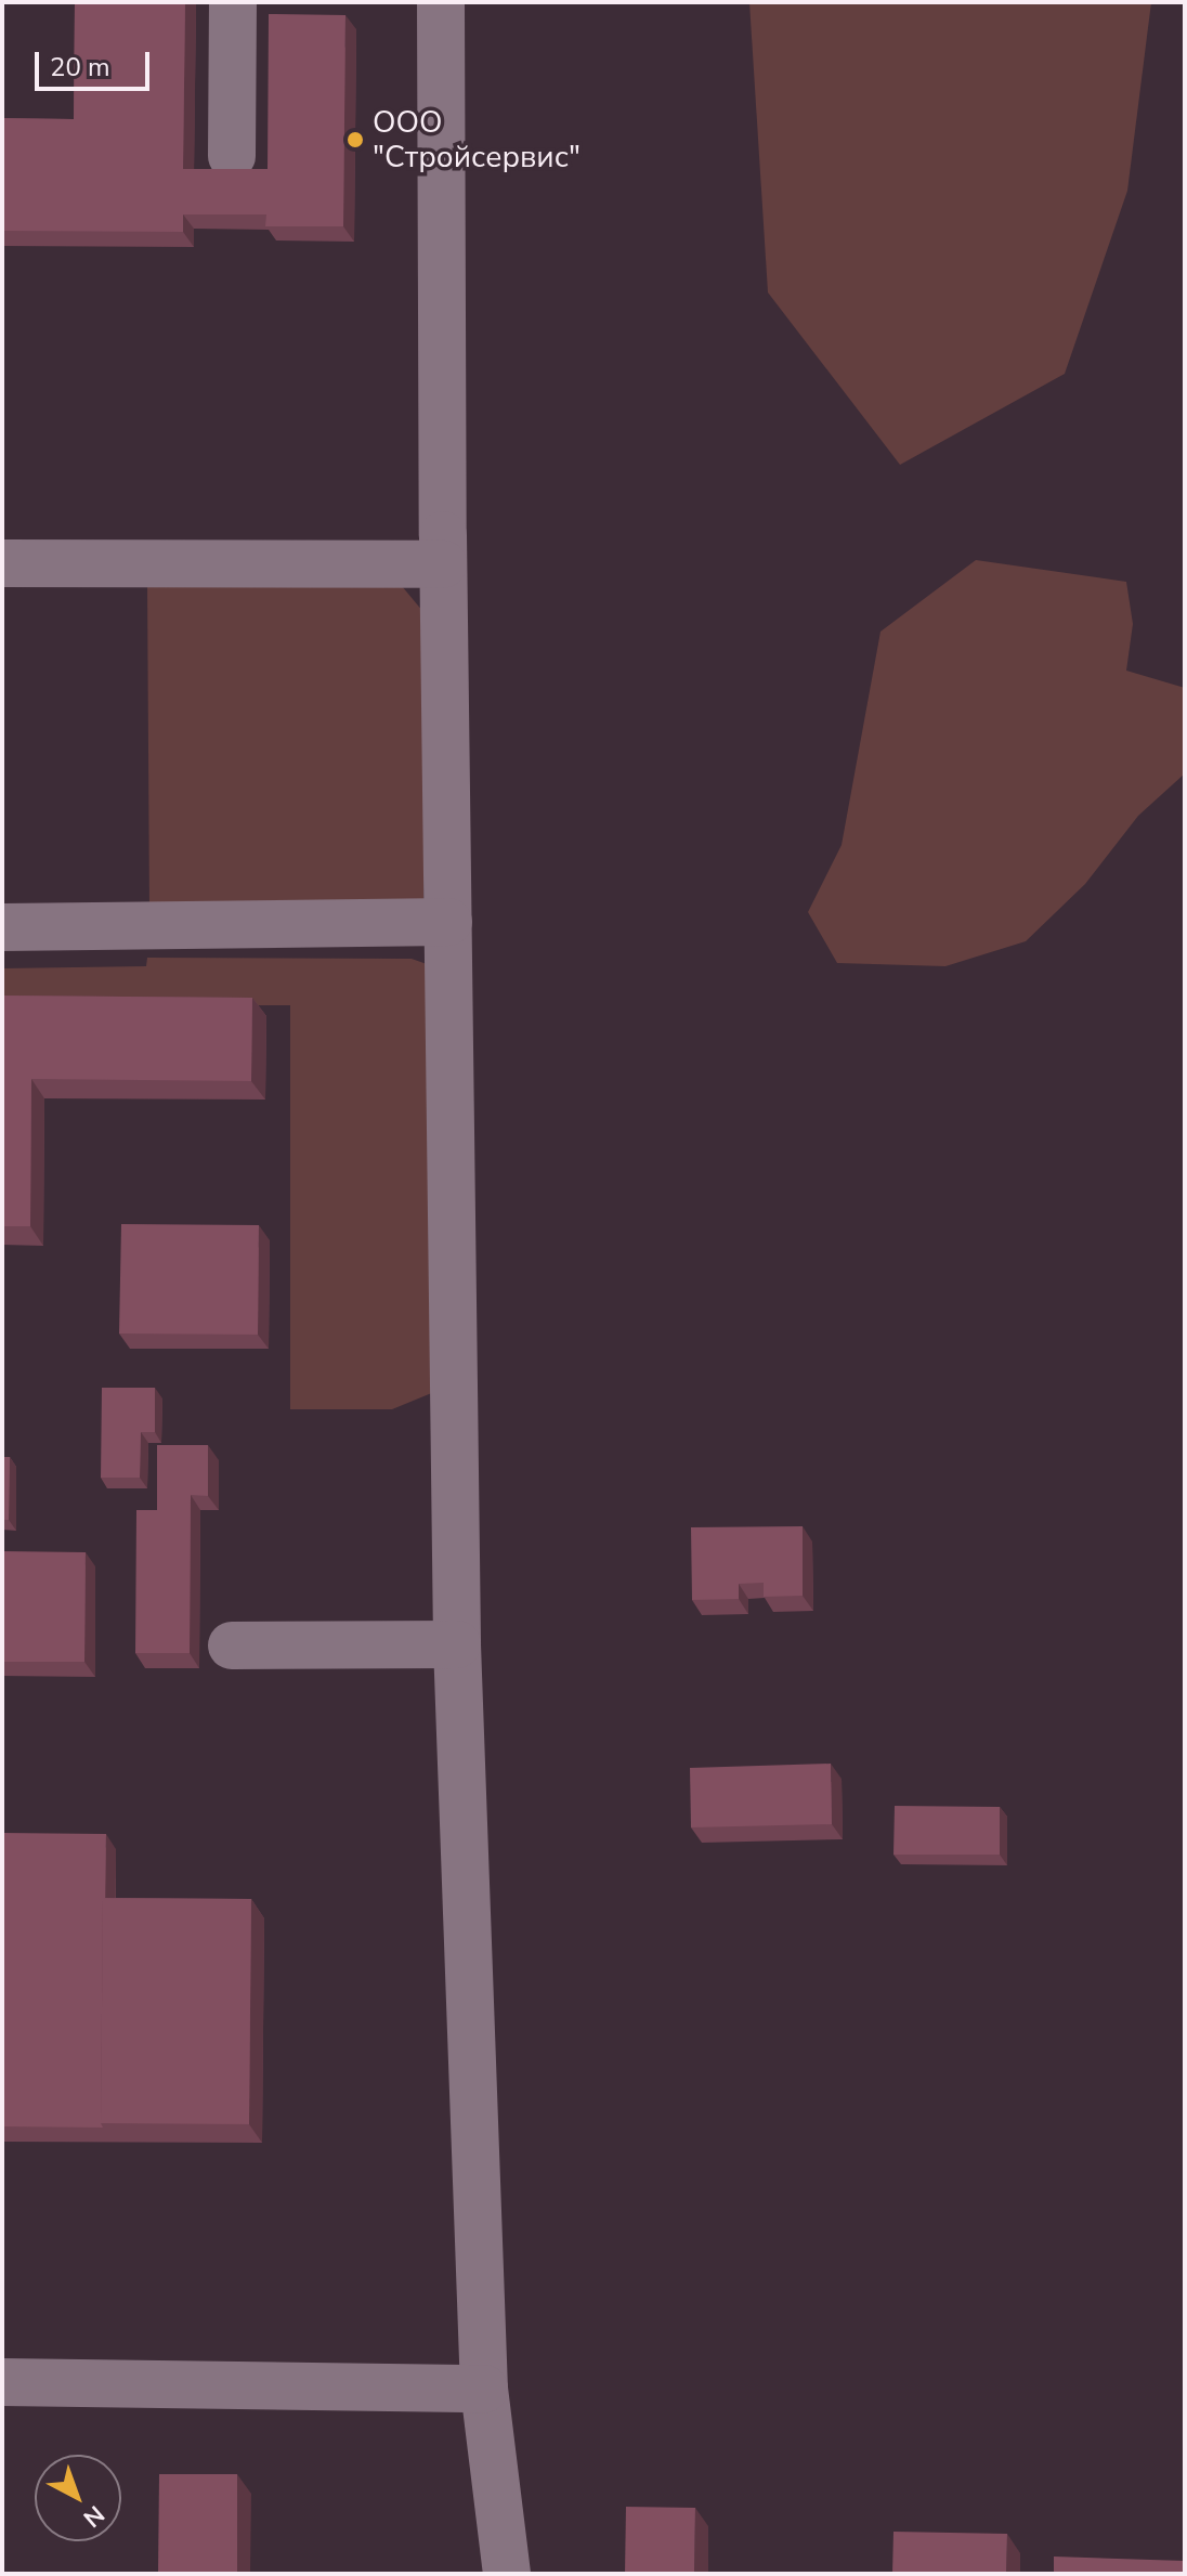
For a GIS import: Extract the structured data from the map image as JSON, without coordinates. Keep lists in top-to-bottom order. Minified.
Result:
{"places":["ООО \"Стройсервис\""],"scale_bar":"20 m","north":"bottom right"}
